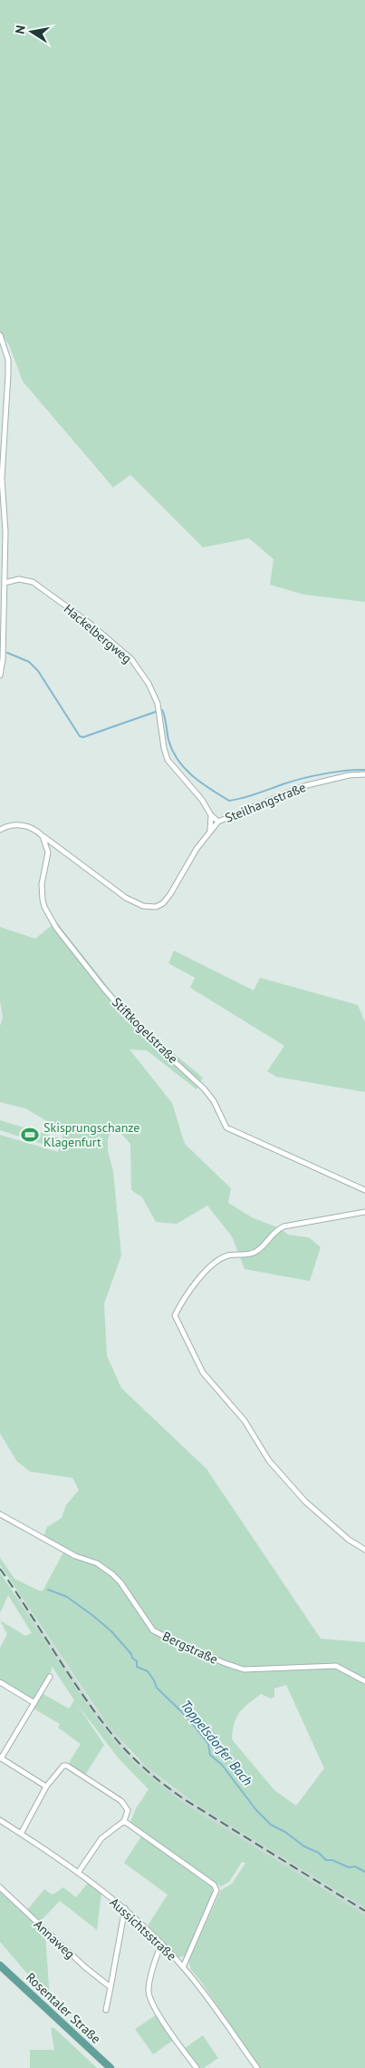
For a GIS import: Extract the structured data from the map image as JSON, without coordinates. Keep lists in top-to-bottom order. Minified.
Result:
{"streets":{"main road":["Rosentaler Straße"],"street":["Hackelbergweg","Steilhangstraße","Stiftkogelstraße","Bergstraße","Aussichtsstraße","Annaweg"]},"crossings":[["Hackelbergweg","Steilhangstraße"],["Steilhangstraße","Stiftkogelstraße"]],"water":["Toppelsdorfer Bach"],"places":{"sports":["Skisprungschanze Klagenfurt"]},"north":"left"}
